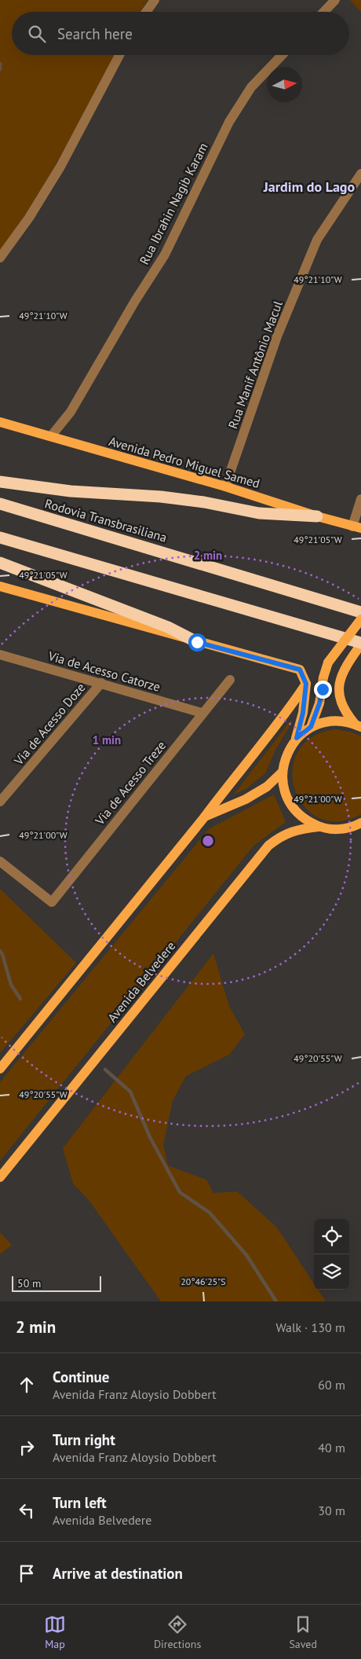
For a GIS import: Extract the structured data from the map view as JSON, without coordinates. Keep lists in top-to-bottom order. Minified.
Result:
{"streets":{"highway":["Rodovia Transbrasiliana"],"main road":["Avenida Pedro Miguel Samed","Avenida Belvedere"],"street":["Rua Ibrahin Nagib Karam","Rua Manif Antônio Macul","Via de Acesso Catorze","Via de Acesso Doze","Via de Acesso Treze"]},"crossings":[["Rua Ibrahin Nagib Karam","Avenida Pedro Miguel Samed"],["Rua Manif Antônio Macul","Avenida Pedro Miguel Samed"],["Via de Acesso Catorze","Via de Acesso Doze"],["Via de Acesso Catorze","Via de Acesso Treze"]],"districts":["Jardim do Lago"],"scale_bar":"50 m","north":"right","page":{"search":"Search here","scale":"50 m","heading":["2 min","Walk · 130 m"],"list":[["Continue","Avenida Franz Aloysio Dobbert","60 m"],["Turn right","Avenida Franz Aloysio Dobbert","40 m"],["Turn left","Avenida Belvedere","30 m"],"Arrive at destination"],"nav":["Map","Directions","Saved"]},"coordinates":["49°21'10\"W","49°21'05\"W","49°21'00\"W","49°20'55\"W","20°46'25\"S"],"rings":["2 min","1 min"]}
